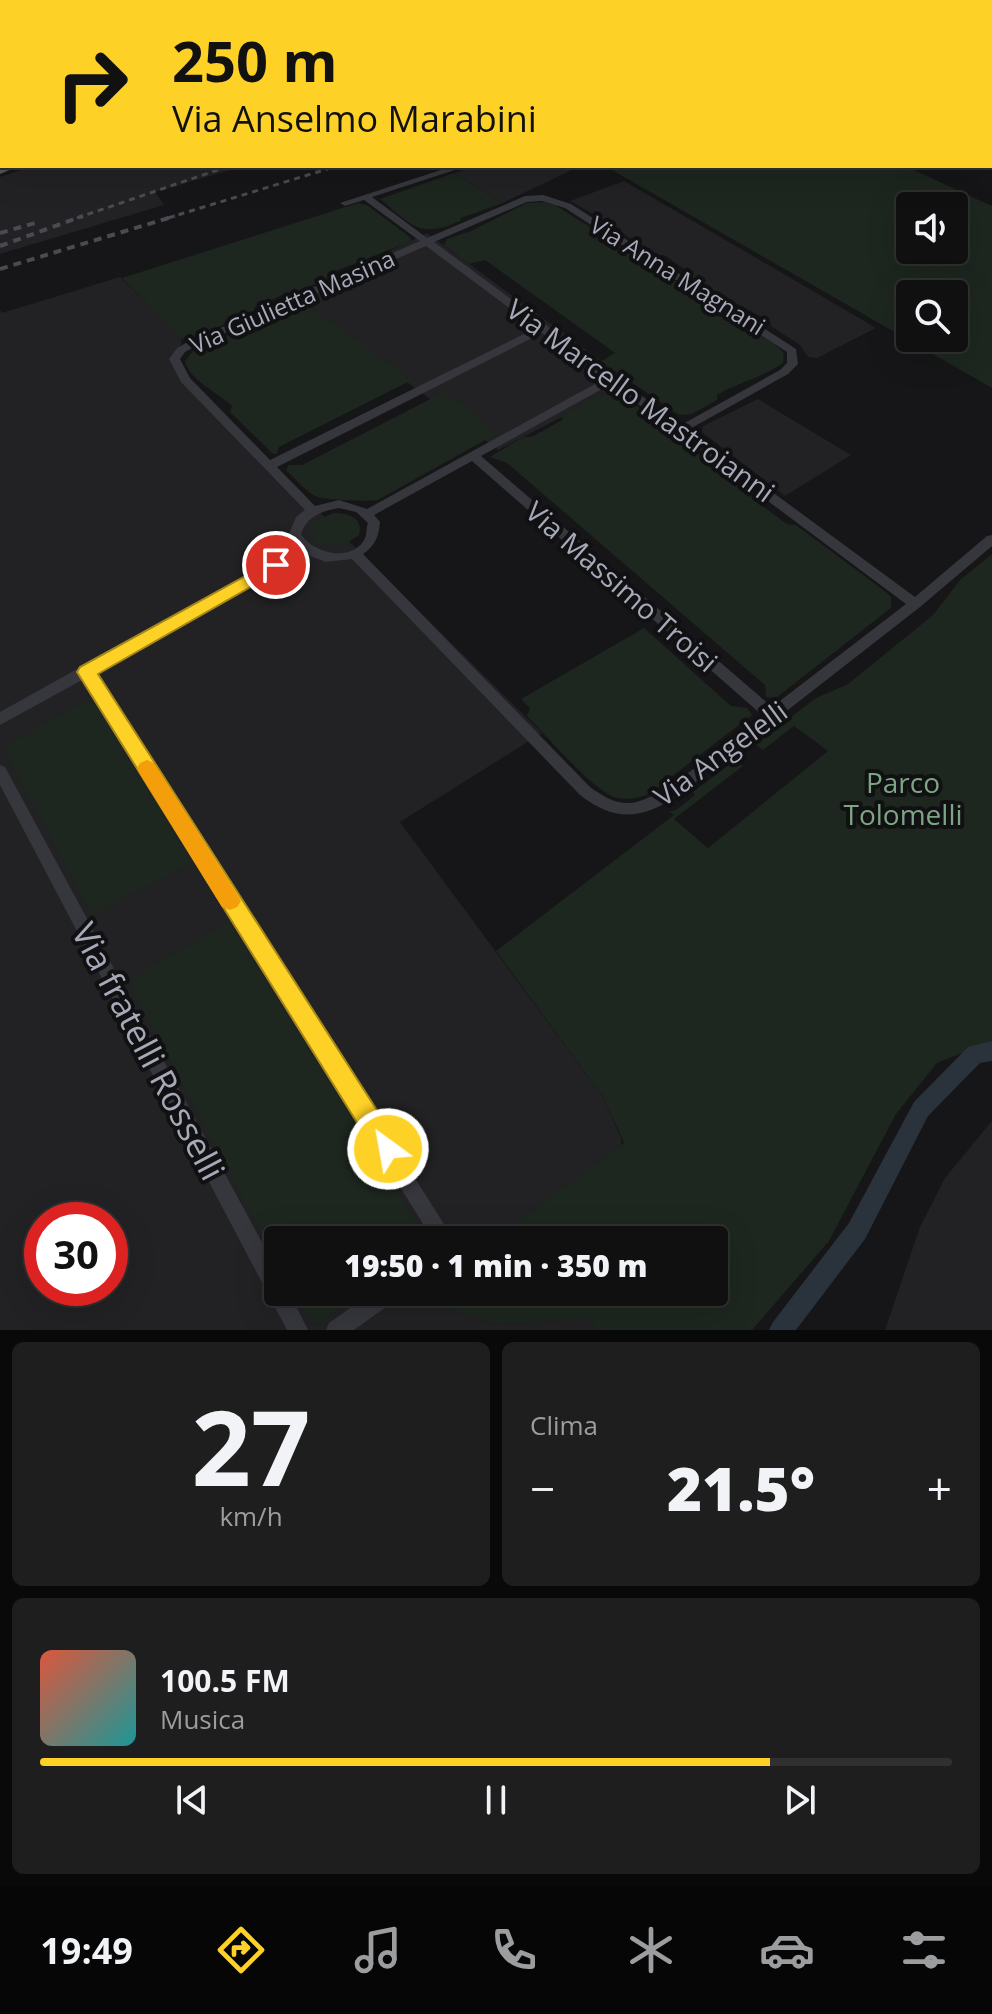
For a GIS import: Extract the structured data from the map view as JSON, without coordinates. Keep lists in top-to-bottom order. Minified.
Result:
{"streets":{"street":["Via Anna Magnani","Via Giulietta Masina","Via Marcello Mastroianni","Via Massimo Troisi","Via Angelelli","Via fratelli Rosselli"]},"crossings":[["Via Anna Magnani","Via Giulietta Masina"],["Via Anna Magnani","Via Marcello Mastroianni"],["Via Giulietta Masina","Via Marcello Mastroianni"],["Via Giulietta Masina","Via Angelelli"],["Via Marcello Mastroianni","Via Angelelli"],["Via Massimo Troisi","Via Angelelli"]],"parks":["Parco Tolomelli"],"page":{"turn":["250 m","Via Anselmo Marabini"],"limit":"30","trip":"19:50 · 1 min · 350 m","tile":[["27","km/h"],"Clima"],"heat":["−","21.5°","+"],"song":["100.5 FM","Musica"],"tabs":"19:49"}}
